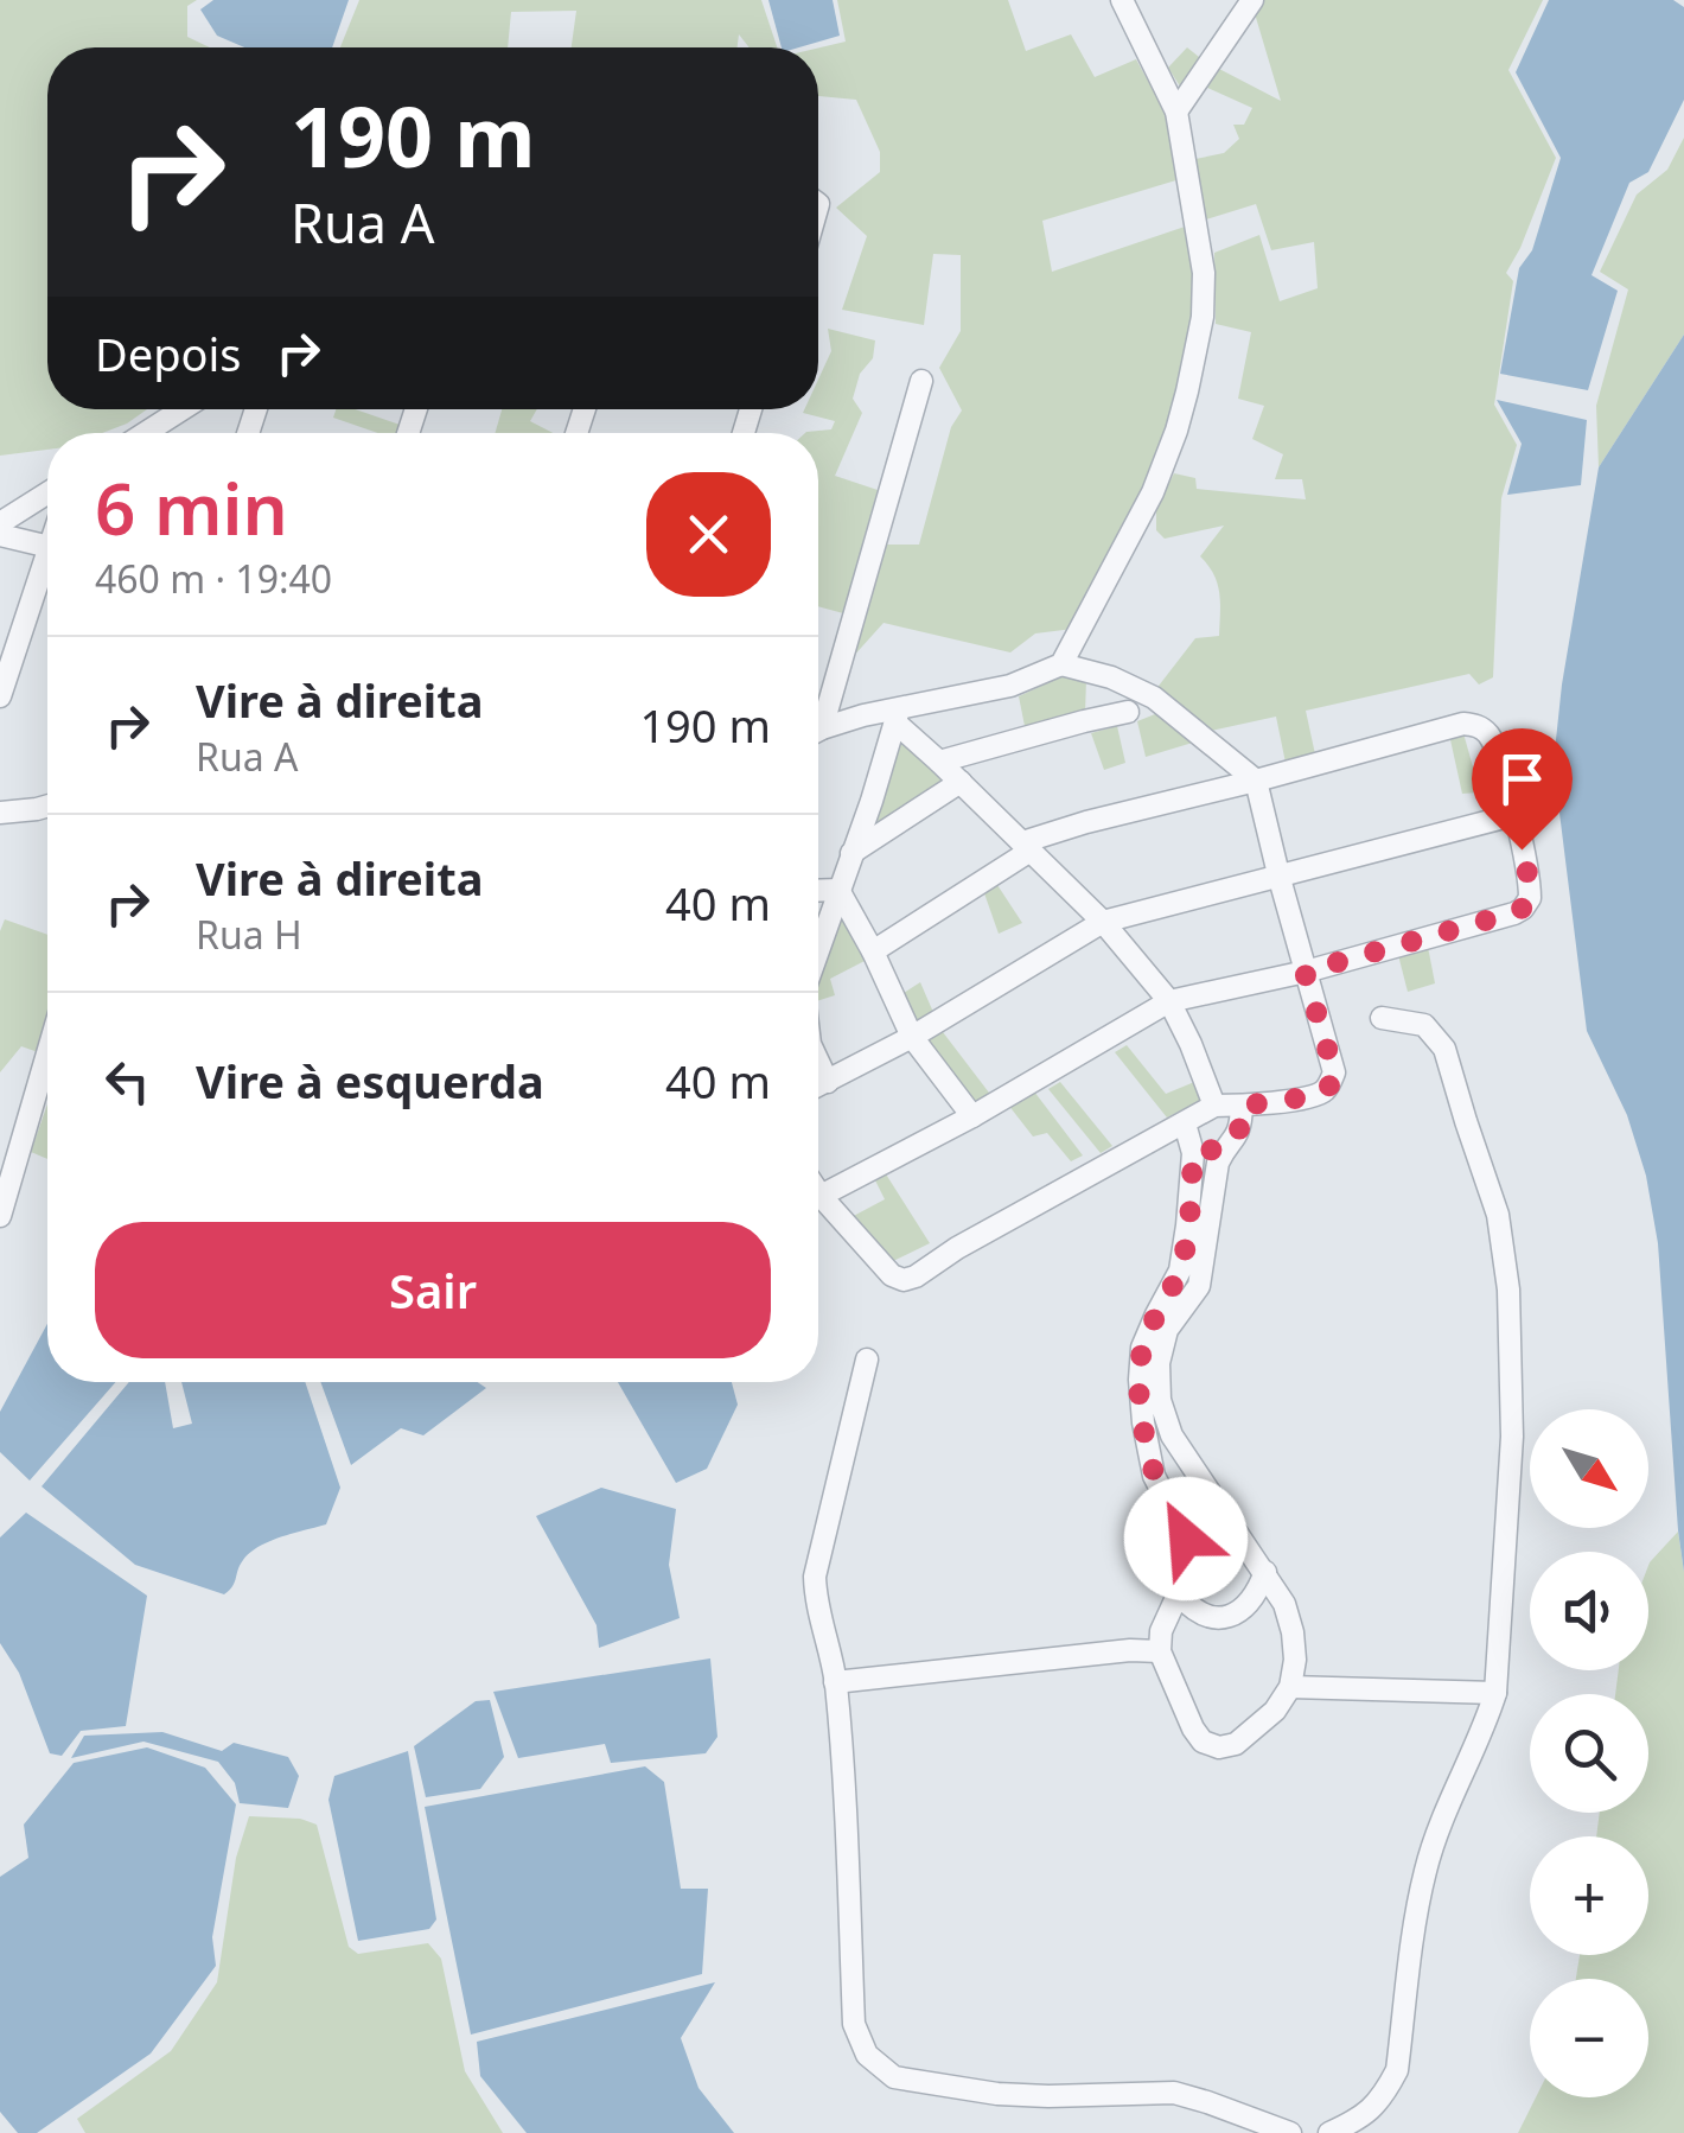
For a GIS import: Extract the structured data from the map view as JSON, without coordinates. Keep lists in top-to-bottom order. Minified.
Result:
{"north":"bottom right","page":{"turn":["190 m","Rua A"],"then":"Depois","heading":["6 min","460 m · 19:40"],"list":[{"name":"Vire à direita","note":"Rua A","value":"190 m"},{"name":"Vire à direita","note":"Rua H","value":"40 m"},{"name":"Vire à esquerda","value":"40 m"}],"buttons":"Sair","map_buttons":["+","−"]}}
